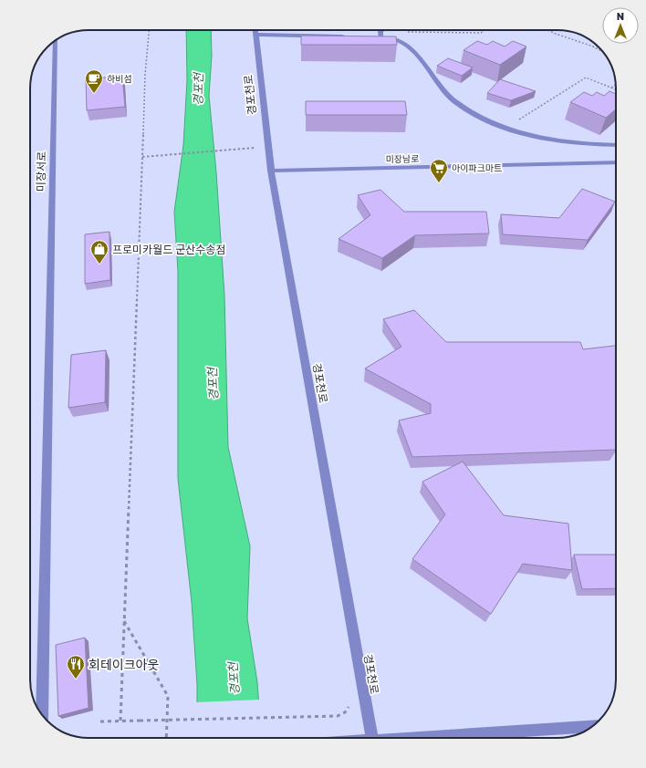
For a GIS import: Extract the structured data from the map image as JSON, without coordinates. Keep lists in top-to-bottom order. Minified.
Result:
{"streets":{"street":["경포천로","미장남로","미장서로"]},"crossings":[["경포천로","미장남로"]],"water":["경포천"],"places":{"cafe":["하비섬"],"supermarket":["아이파크마트"],"shop":["프로미카월드 군산수송점"],"restaurant":["회테이크아웃"]},"north":"top"}
